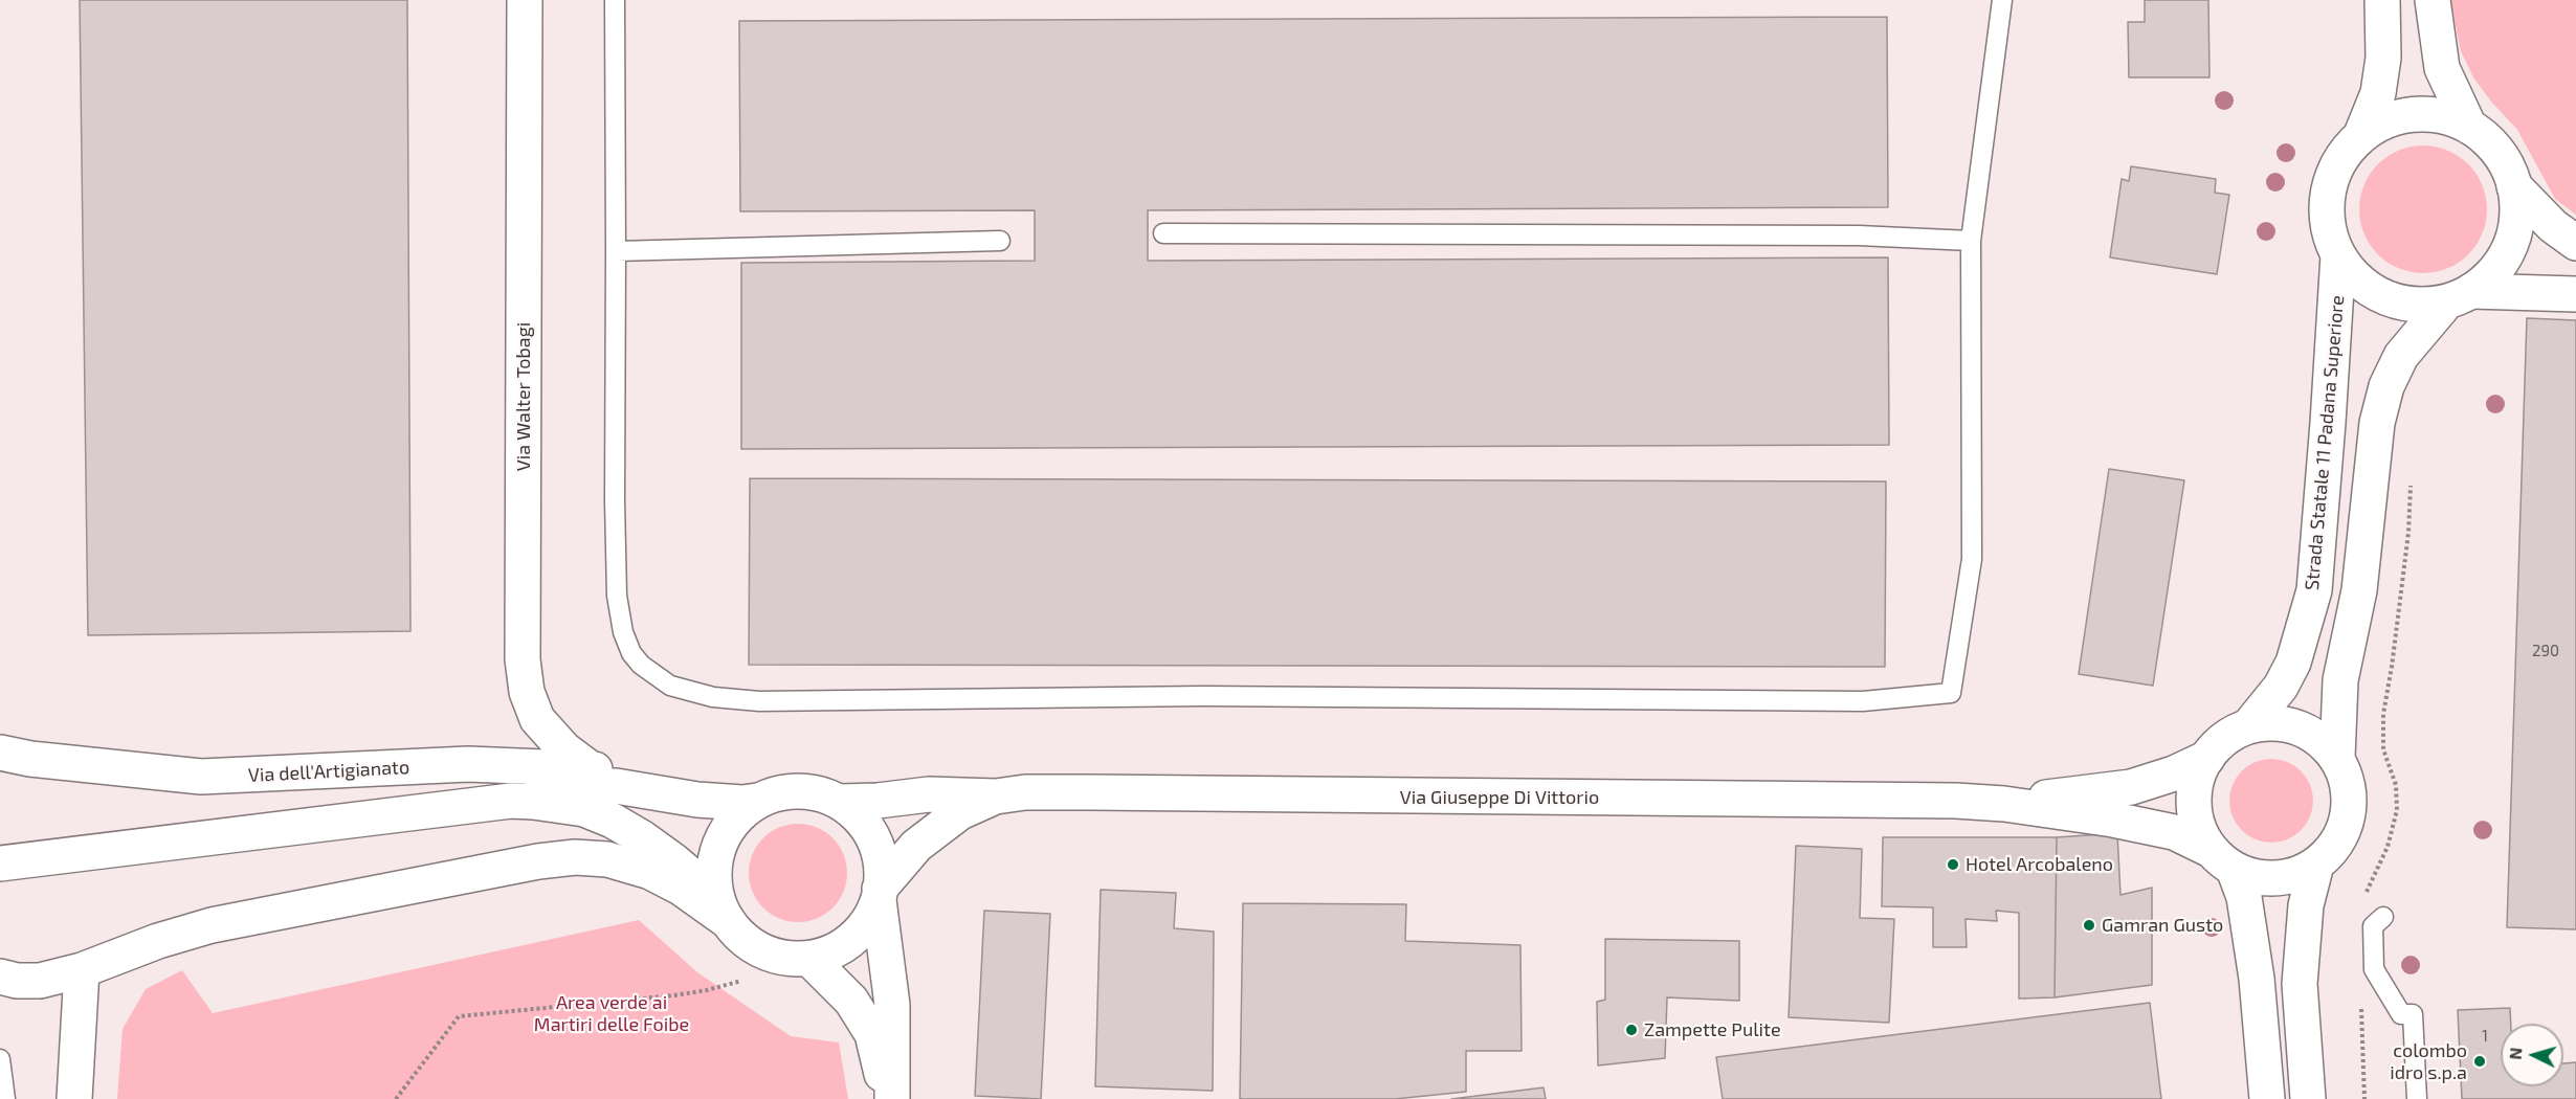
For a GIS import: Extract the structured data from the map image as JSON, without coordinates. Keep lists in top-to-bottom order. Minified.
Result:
{"streets":{"street":["Via Walter Tobagi","Strada Statale 11 Padana Superiore","Via dell'Artigianato","Via Giuseppe Di Vittorio"]},"crossings":[["Via Walter Tobagi","Via dell'Artigianato"],["Strada Statale 11 Padana Superiore","Via Giuseppe Di Vittorio"]],"parks":["Area verde ai Martiri delle Foibe"],"places":["Hotel Arcobaleno","Gamran Gusto","Zampette Pulite","colombo idro s.p.a"],"house_numbers":["290","1"],"north":"left"}
